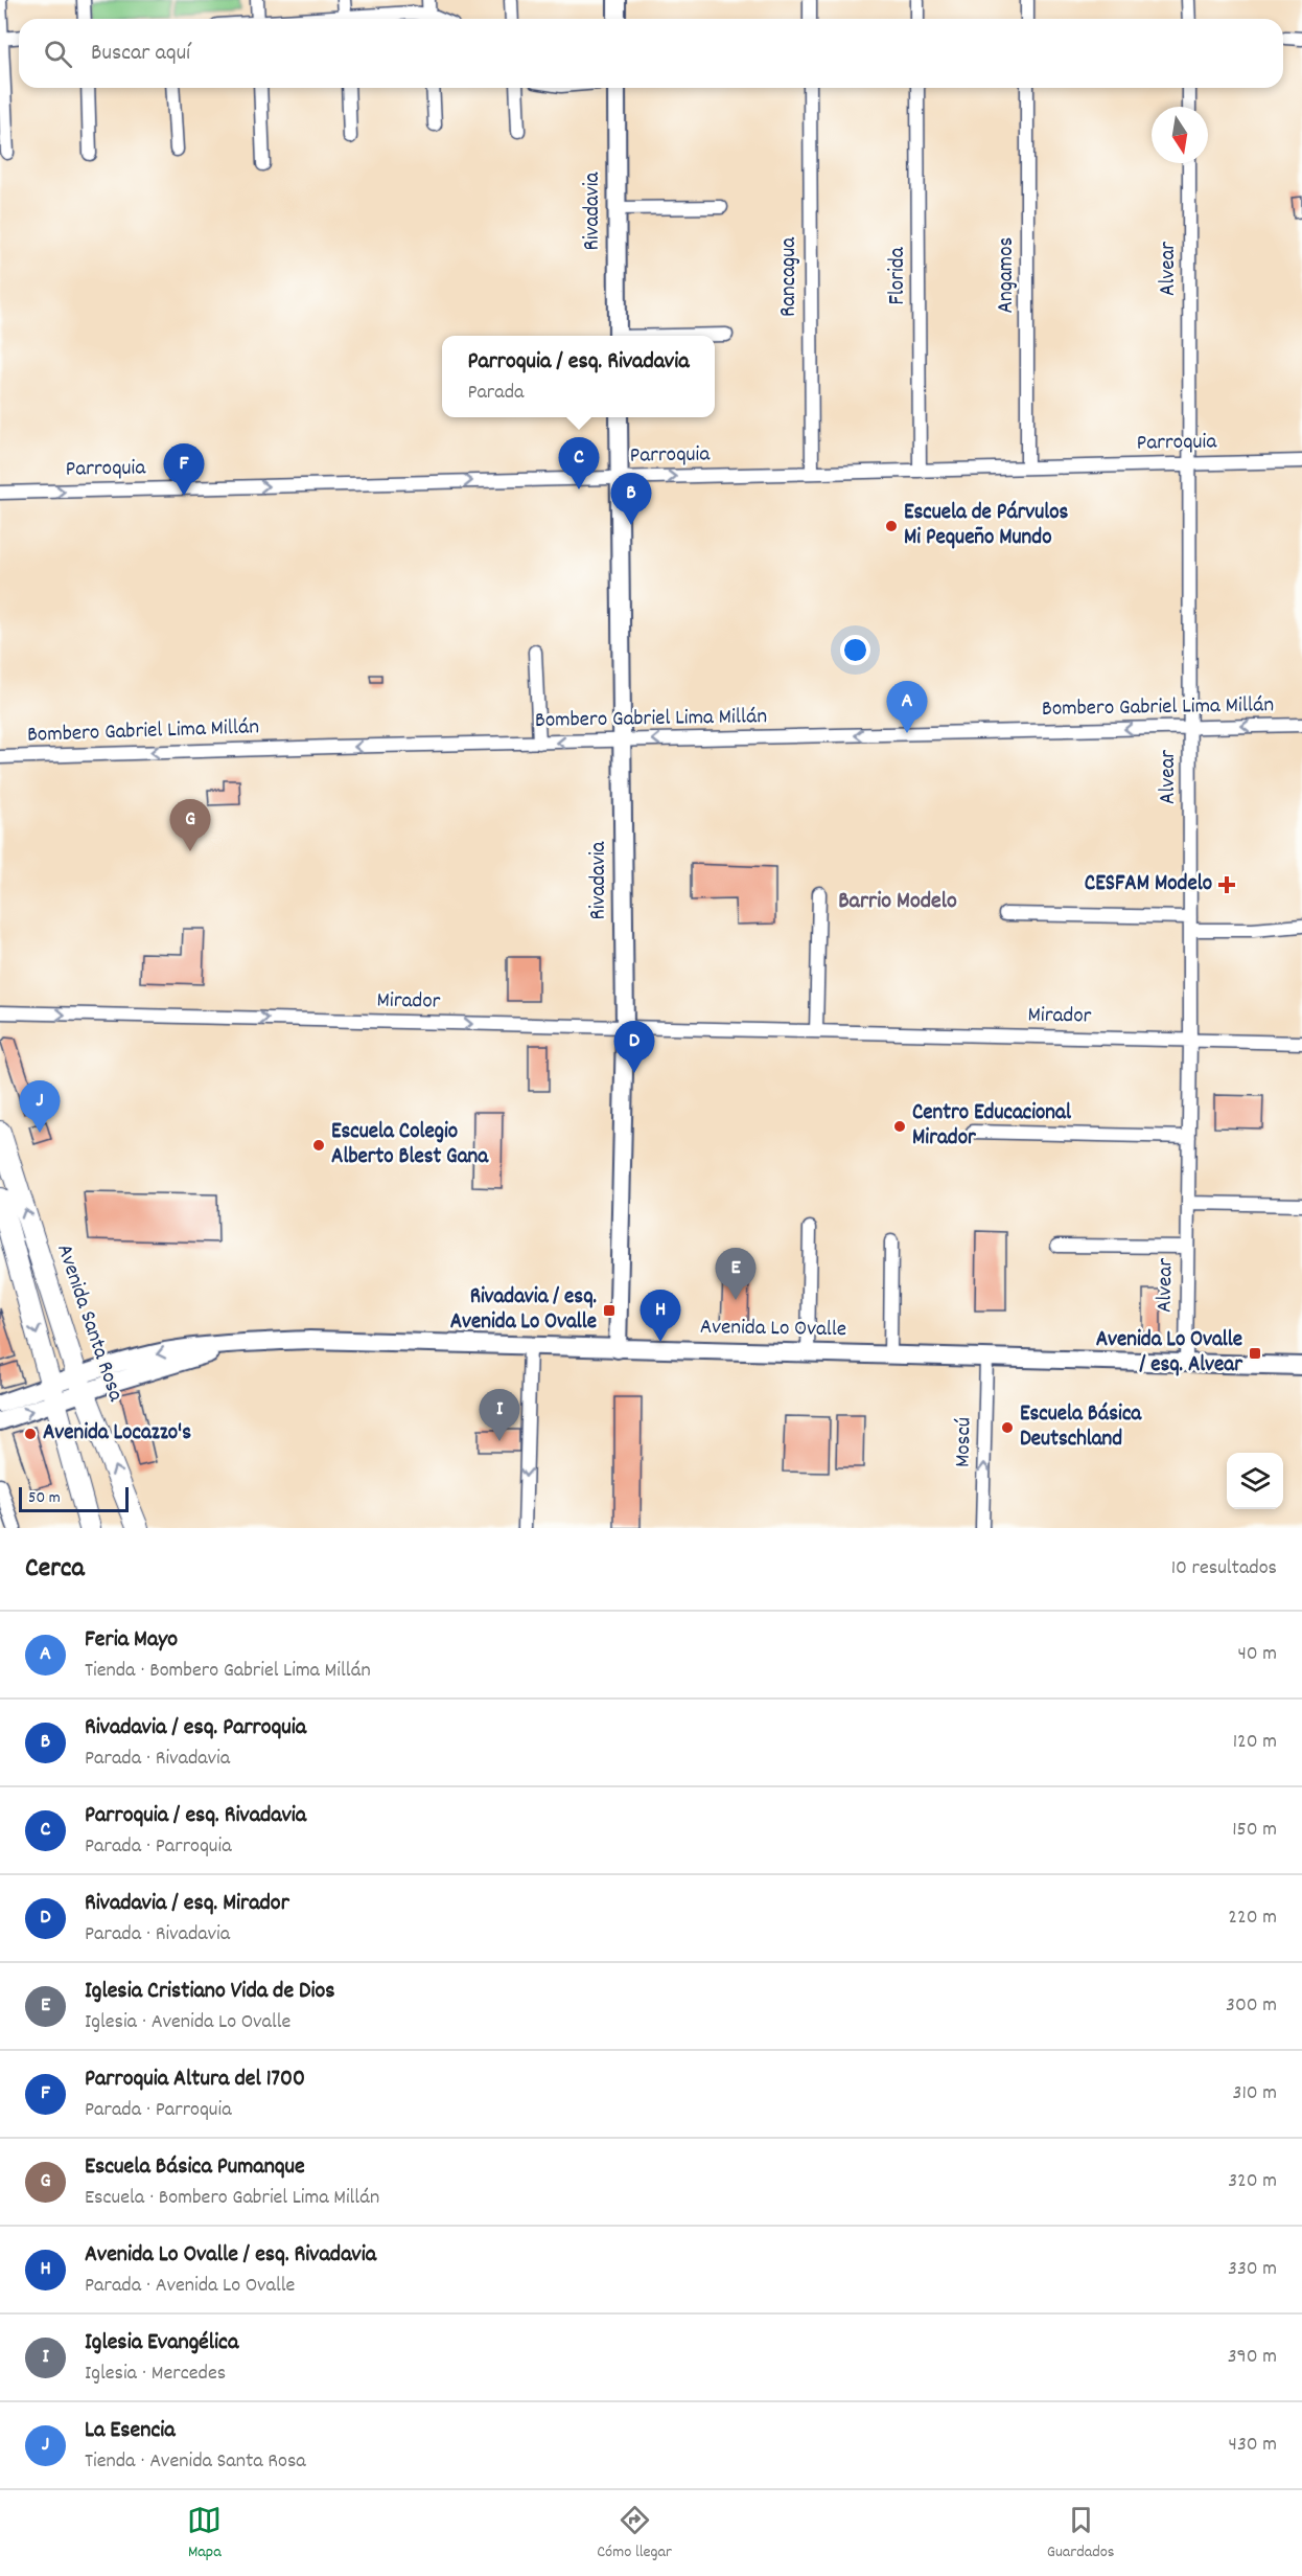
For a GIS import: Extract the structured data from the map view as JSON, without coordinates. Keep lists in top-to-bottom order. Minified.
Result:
{"streets":{"main road":["Rivadavia","Avenida Santa Rosa","Avenida Lo Ovalle"],"street":["Alvear","Angamos","Florida","Rancagua","Parroquia","Bombero Gabriel Lima Millán","Mirador","Moscú"]},"crossings":[["Rivadavia","Parroquia"],["Rivadavia","Bombero Gabriel Lima Millán"],["Rivadavia","Mirador"],["Rivadavia","Avenida Lo Ovalle"],["Alvear","Parroquia"],["Alvear","Bombero Gabriel Lima Millán"],["Alvear","Mirador"],["Alvear","Avenida Lo Ovalle"],["Angamos","Parroquia"],["Florida","Parroquia"],["Rancagua","Parroquia"],["Avenida Santa Rosa","Avenida Lo Ovalle"],["Avenida Lo Ovalle","Moscú"]],"one_way":["Parroquia","Bombero Gabriel Lima Millán","Mirador","Moscú"],"districts":["Barrio Modelo"],"places":{"other":["Escuela de Párvulos Mi Pequeño Mundo","Centro Educacional Mirador","Escuela Colegio Alberto Blest Gana","Escuela Básica Deutschland","Avenida Locazzo's"],"health":["CESFAM Modelo"],"transit":["Rivadavia / esq. Avenida Lo Ovalle","Avenida Lo Ovalle / esq. Alvear"]},"scale_bar":"50 m","north":"bottom","page":{"search":"Buscar aquí","popup":["Parroquia / esq. Rivadavia","Parada"],"pins":["C","F","B","A","G","D","J","E","H","I"],"scale":"50 m","heading":["Cerca","10 resultados"],"list":[{"mark":"A","name":"Feria Mayo","note":"Tienda · Bombero Gabriel Lima Millán","value":"40 m"},{"mark":"B","name":"Rivadavia / esq. Parroquia","note":"Parada · Rivadavia","value":"120 m"},{"mark":"C","name":"Parroquia / esq. Rivadavia","note":"Parada · Parroquia","value":"150 m"},{"mark":"D","name":"Rivadavia / esq. Mirador","note":"Parada · Rivadavia","value":"220 m"},{"mark":"E","name":"Iglesia Cristiano Vida de Dios","note":"Iglesia · Avenida Lo Ovalle","value":"300 m"},{"mark":"F","name":"Parroquia Altura del 1700","note":"Parada · Parroquia","value":"310 m"},{"mark":"G","name":"Escuela Básica Pumanque","note":"Escuela · Bombero Gabriel Lima Millán","value":"320 m"},{"mark":"H","name":"Avenida Lo Ovalle / esq. Rivadavia","note":"Parada · Avenida Lo Ovalle","value":"330 m"},{"mark":"I","name":"Iglesia Evangélica","note":"Iglesia · Mercedes","value":"390 m"},{"mark":"J","name":"La Esencia","note":"Tienda · Avenida Santa Rosa","value":"430 m"}],"nav":["Mapa","Cómo llegar","Guardados"]}}
